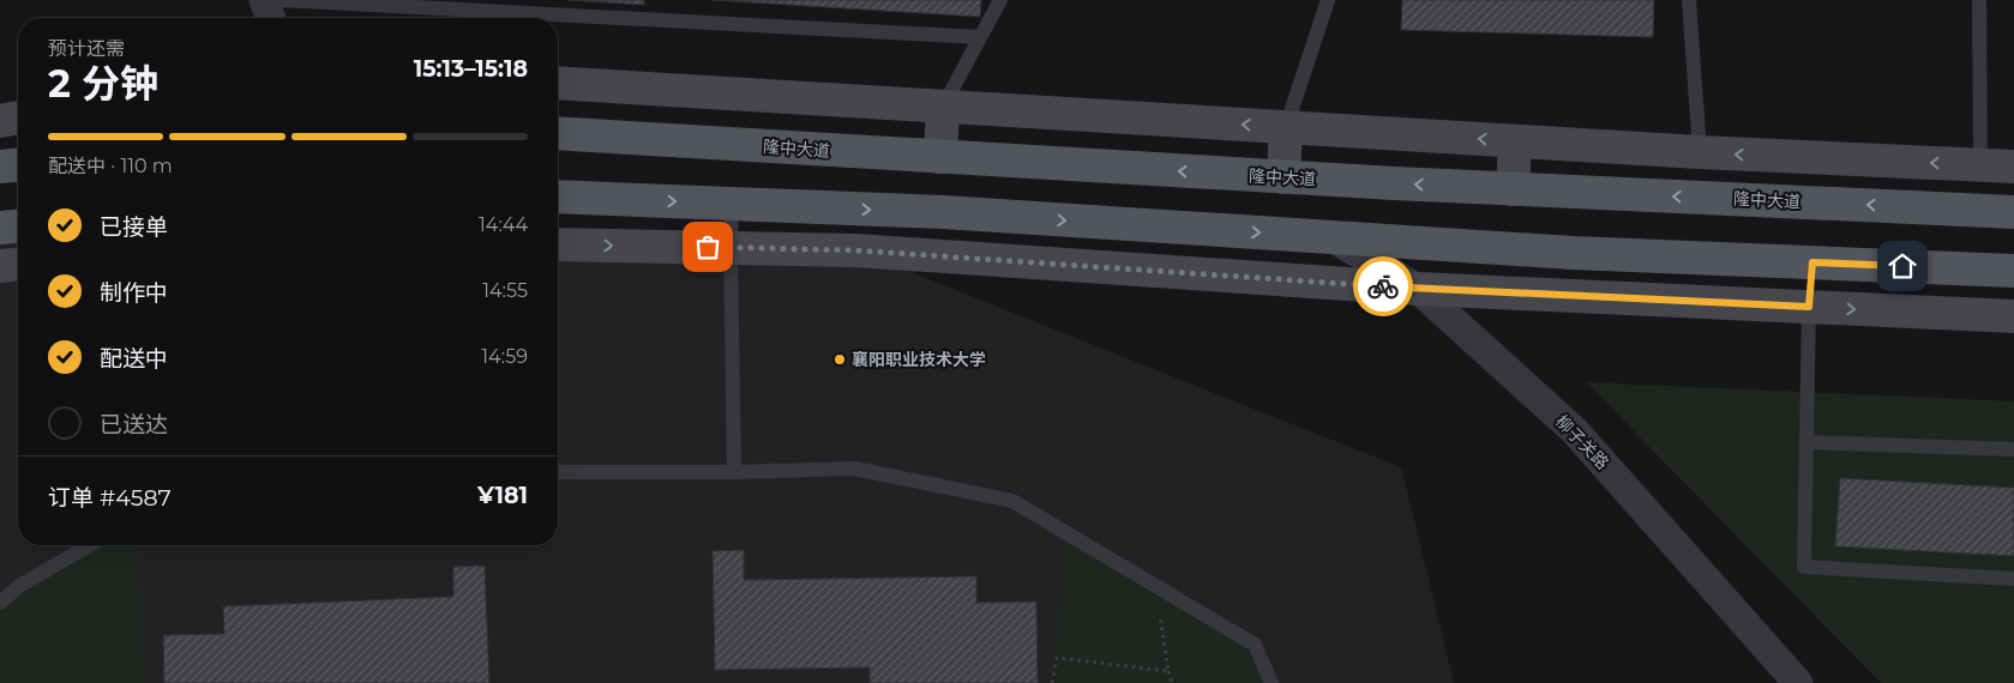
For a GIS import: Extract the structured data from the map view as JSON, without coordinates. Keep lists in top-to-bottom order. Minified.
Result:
{"streets":{"main road":["隆中大道"],"street":["柳子关路"]},"places":["襄阳职业技术大学"],"page":{"heading":["2 分钟","预计还需","15:13–15:18"],"panel":["订单 #4587","¥181"],"bar":"配送中 · 110 m","list":[["已接单","14:44"],["制作中","14:55"],["配送中","14:59"],"已送达"]}}
